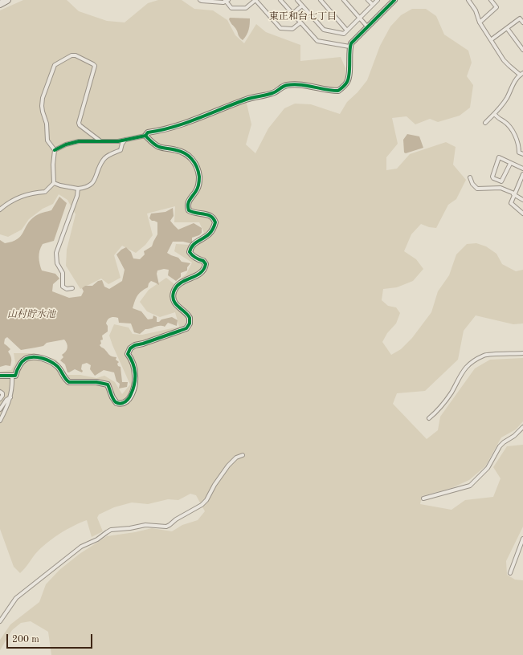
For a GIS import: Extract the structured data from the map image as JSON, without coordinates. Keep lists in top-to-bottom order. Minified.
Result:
{"districts":["東正和台七丁目"],"water":["山村貯水池"],"scale_bar":"200 m"}
